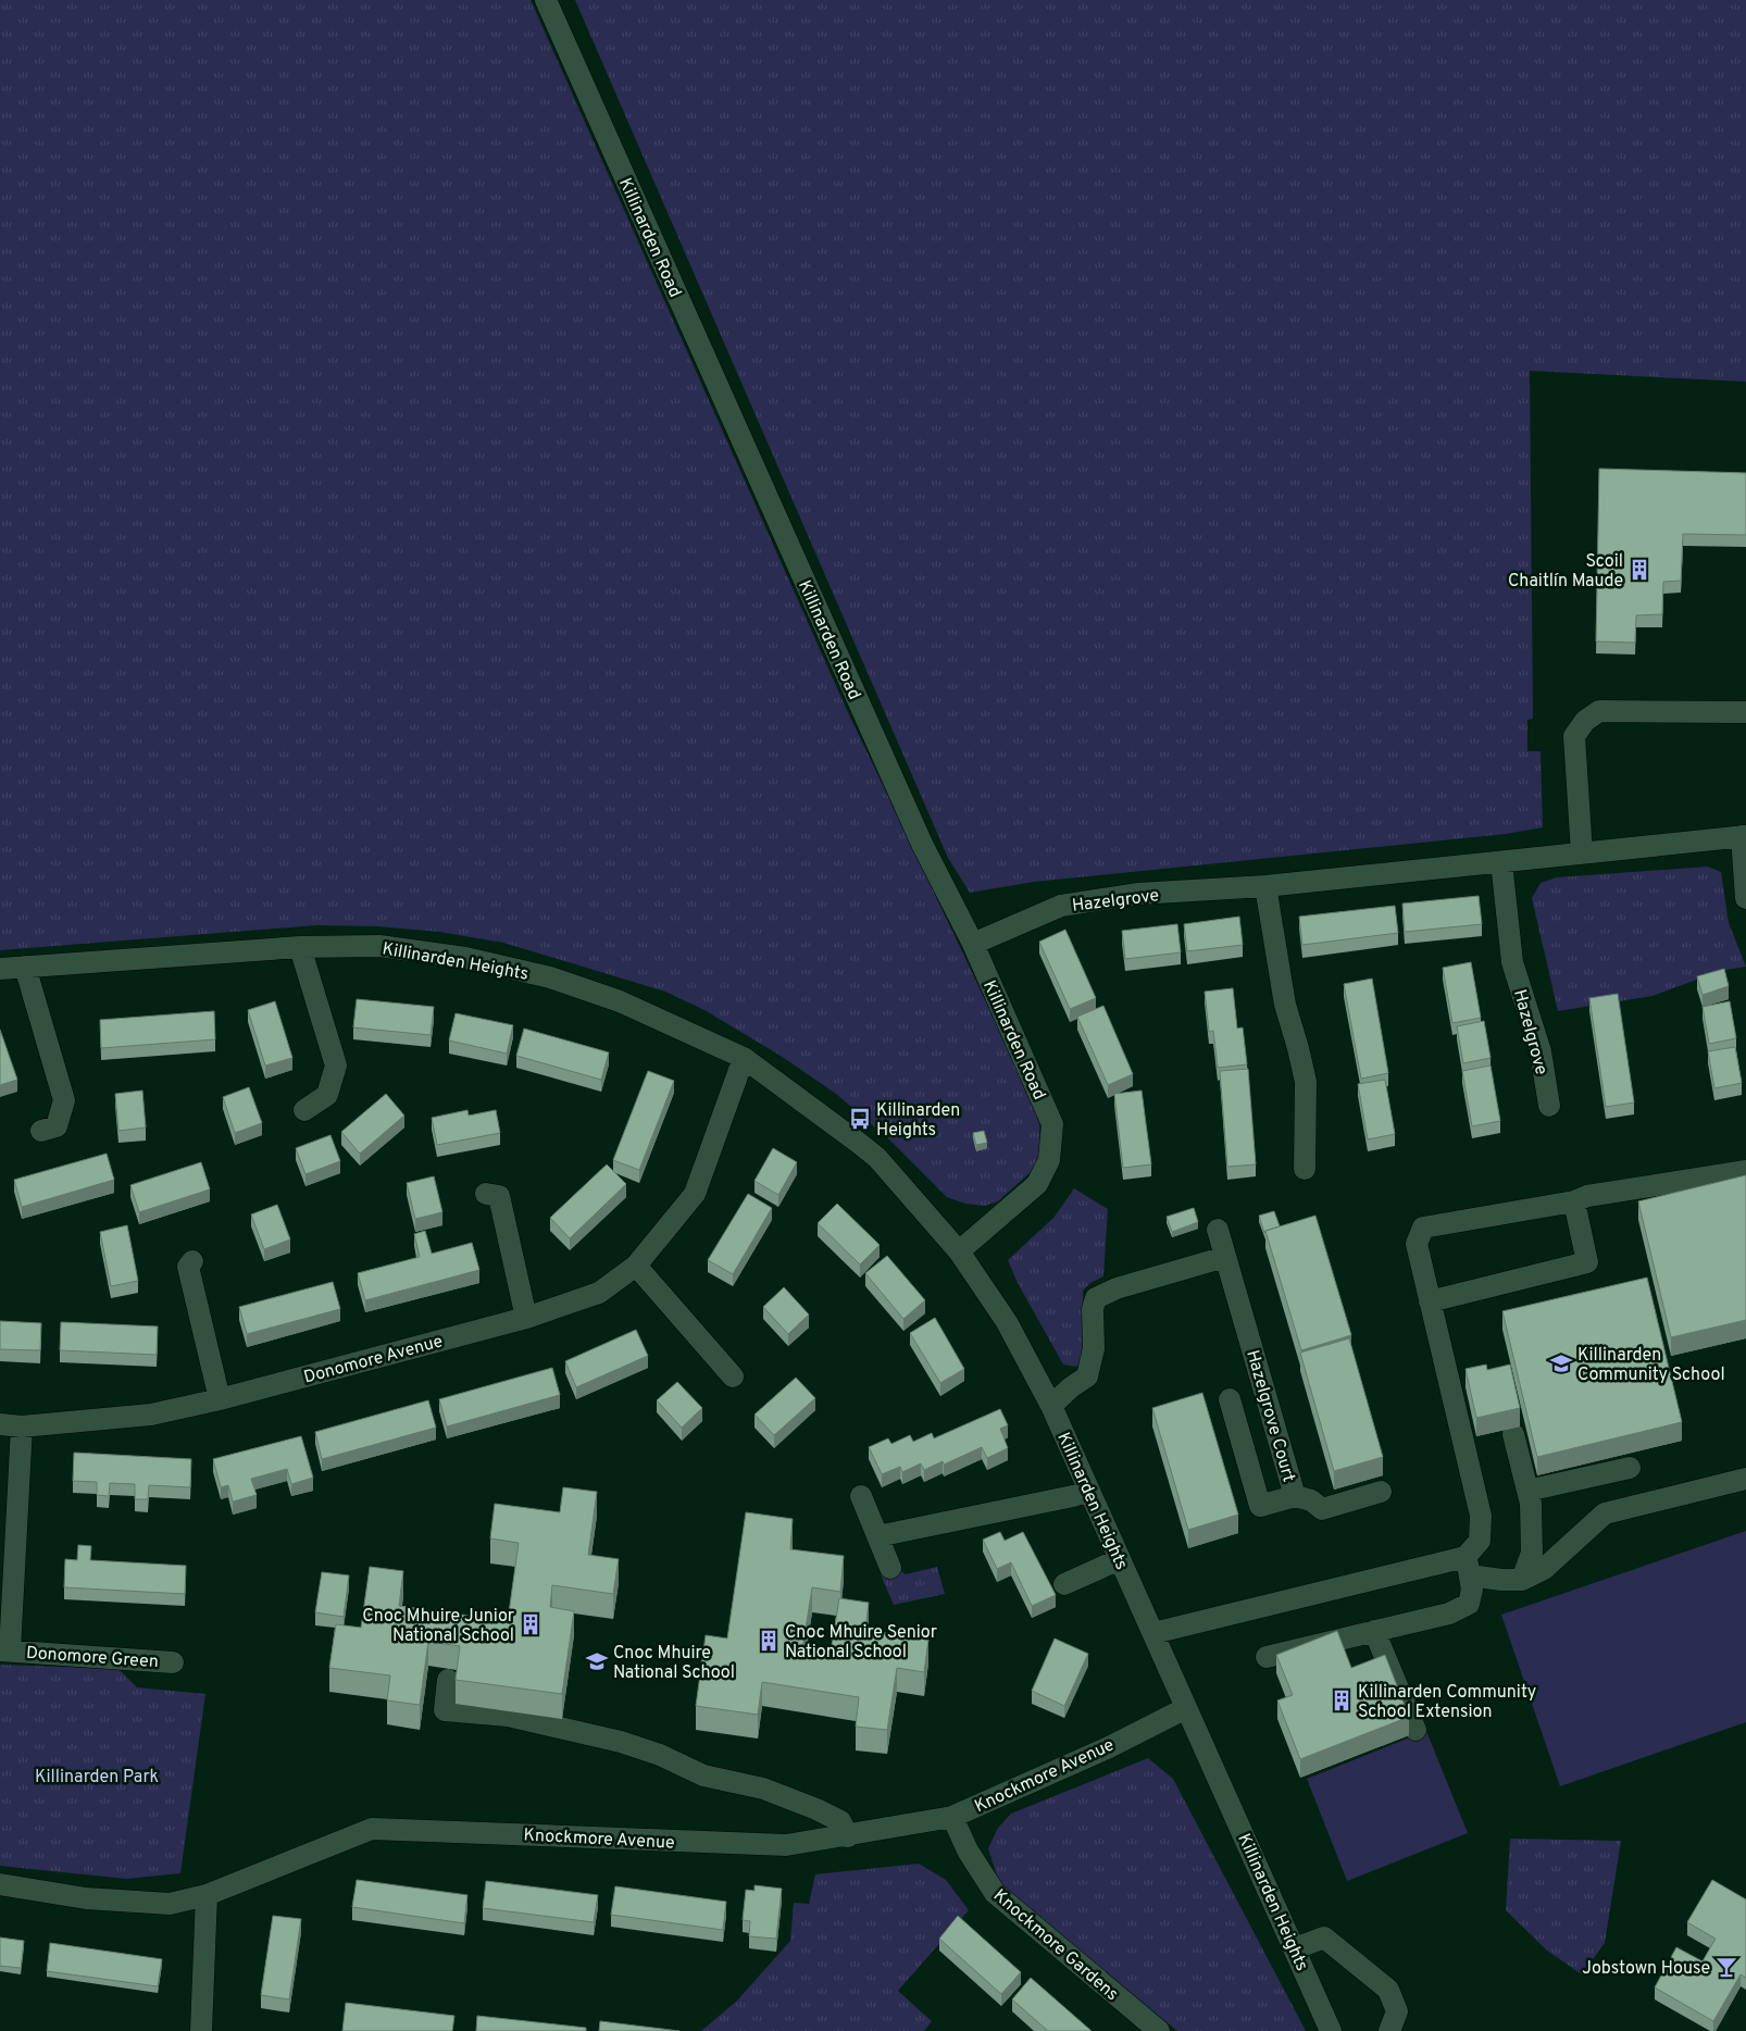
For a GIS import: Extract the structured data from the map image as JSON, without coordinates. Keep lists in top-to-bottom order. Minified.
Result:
{"streets":{"street":["Killinarden Road","Hazelgrove","Killinarden Heights","Donomore Avenue","Hazelgrove Court","Donomore Green","Knockmore Avenue","Knockmore Gardens"]},"crossings":[["Killinarden Road","Hazelgrove"],["Killinarden Road","Killinarden Heights"],["Killinarden Heights","Donomore Avenue"],["Killinarden Heights","Knockmore Avenue"],["Donomore Avenue","Donomore Green"],["Knockmore Avenue","Knockmore Gardens"]],"parks":["Killinarden Park"],"places":{"building":["Scoil Chaitlín Maude","Cnoc Mhuire Junior National School","Cnoc Mhuire Senior National School","Killinarden Community School Extension"],"bus stop":["Killinarden Heights"],"school or university":["Killinarden Community School","Cnoc Mhuire National School"],"bar":["Jobstown House"]}}
